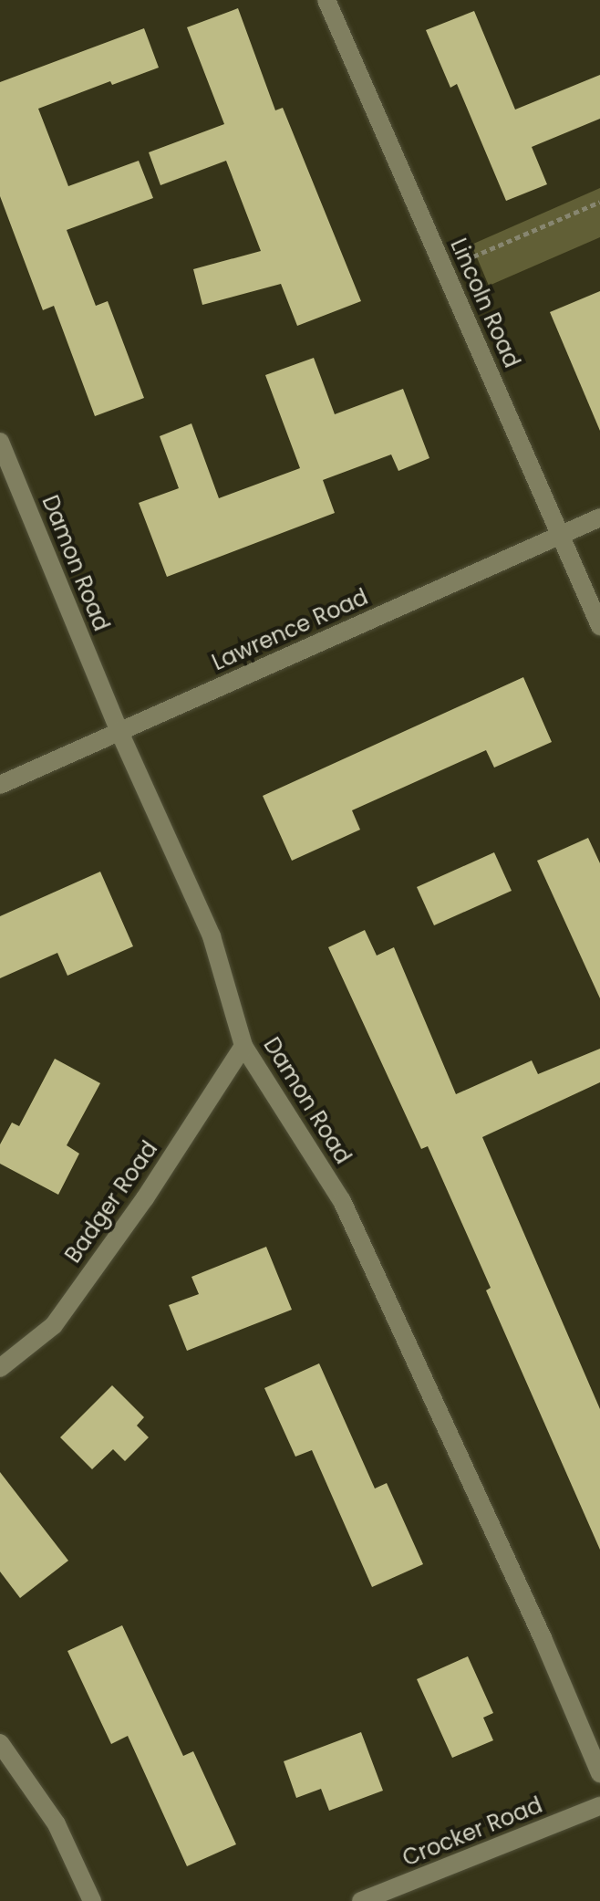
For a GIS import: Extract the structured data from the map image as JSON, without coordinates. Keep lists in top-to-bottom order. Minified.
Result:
{"streets":{"street":["Lincoln Road","Damon Road","Lawrence Road","Badger Road","Crocker Road"]},"crossings":[["Lincoln Road","Lawrence Road"],["Damon Road","Lawrence Road"],["Damon Road","Badger Road"]]}
